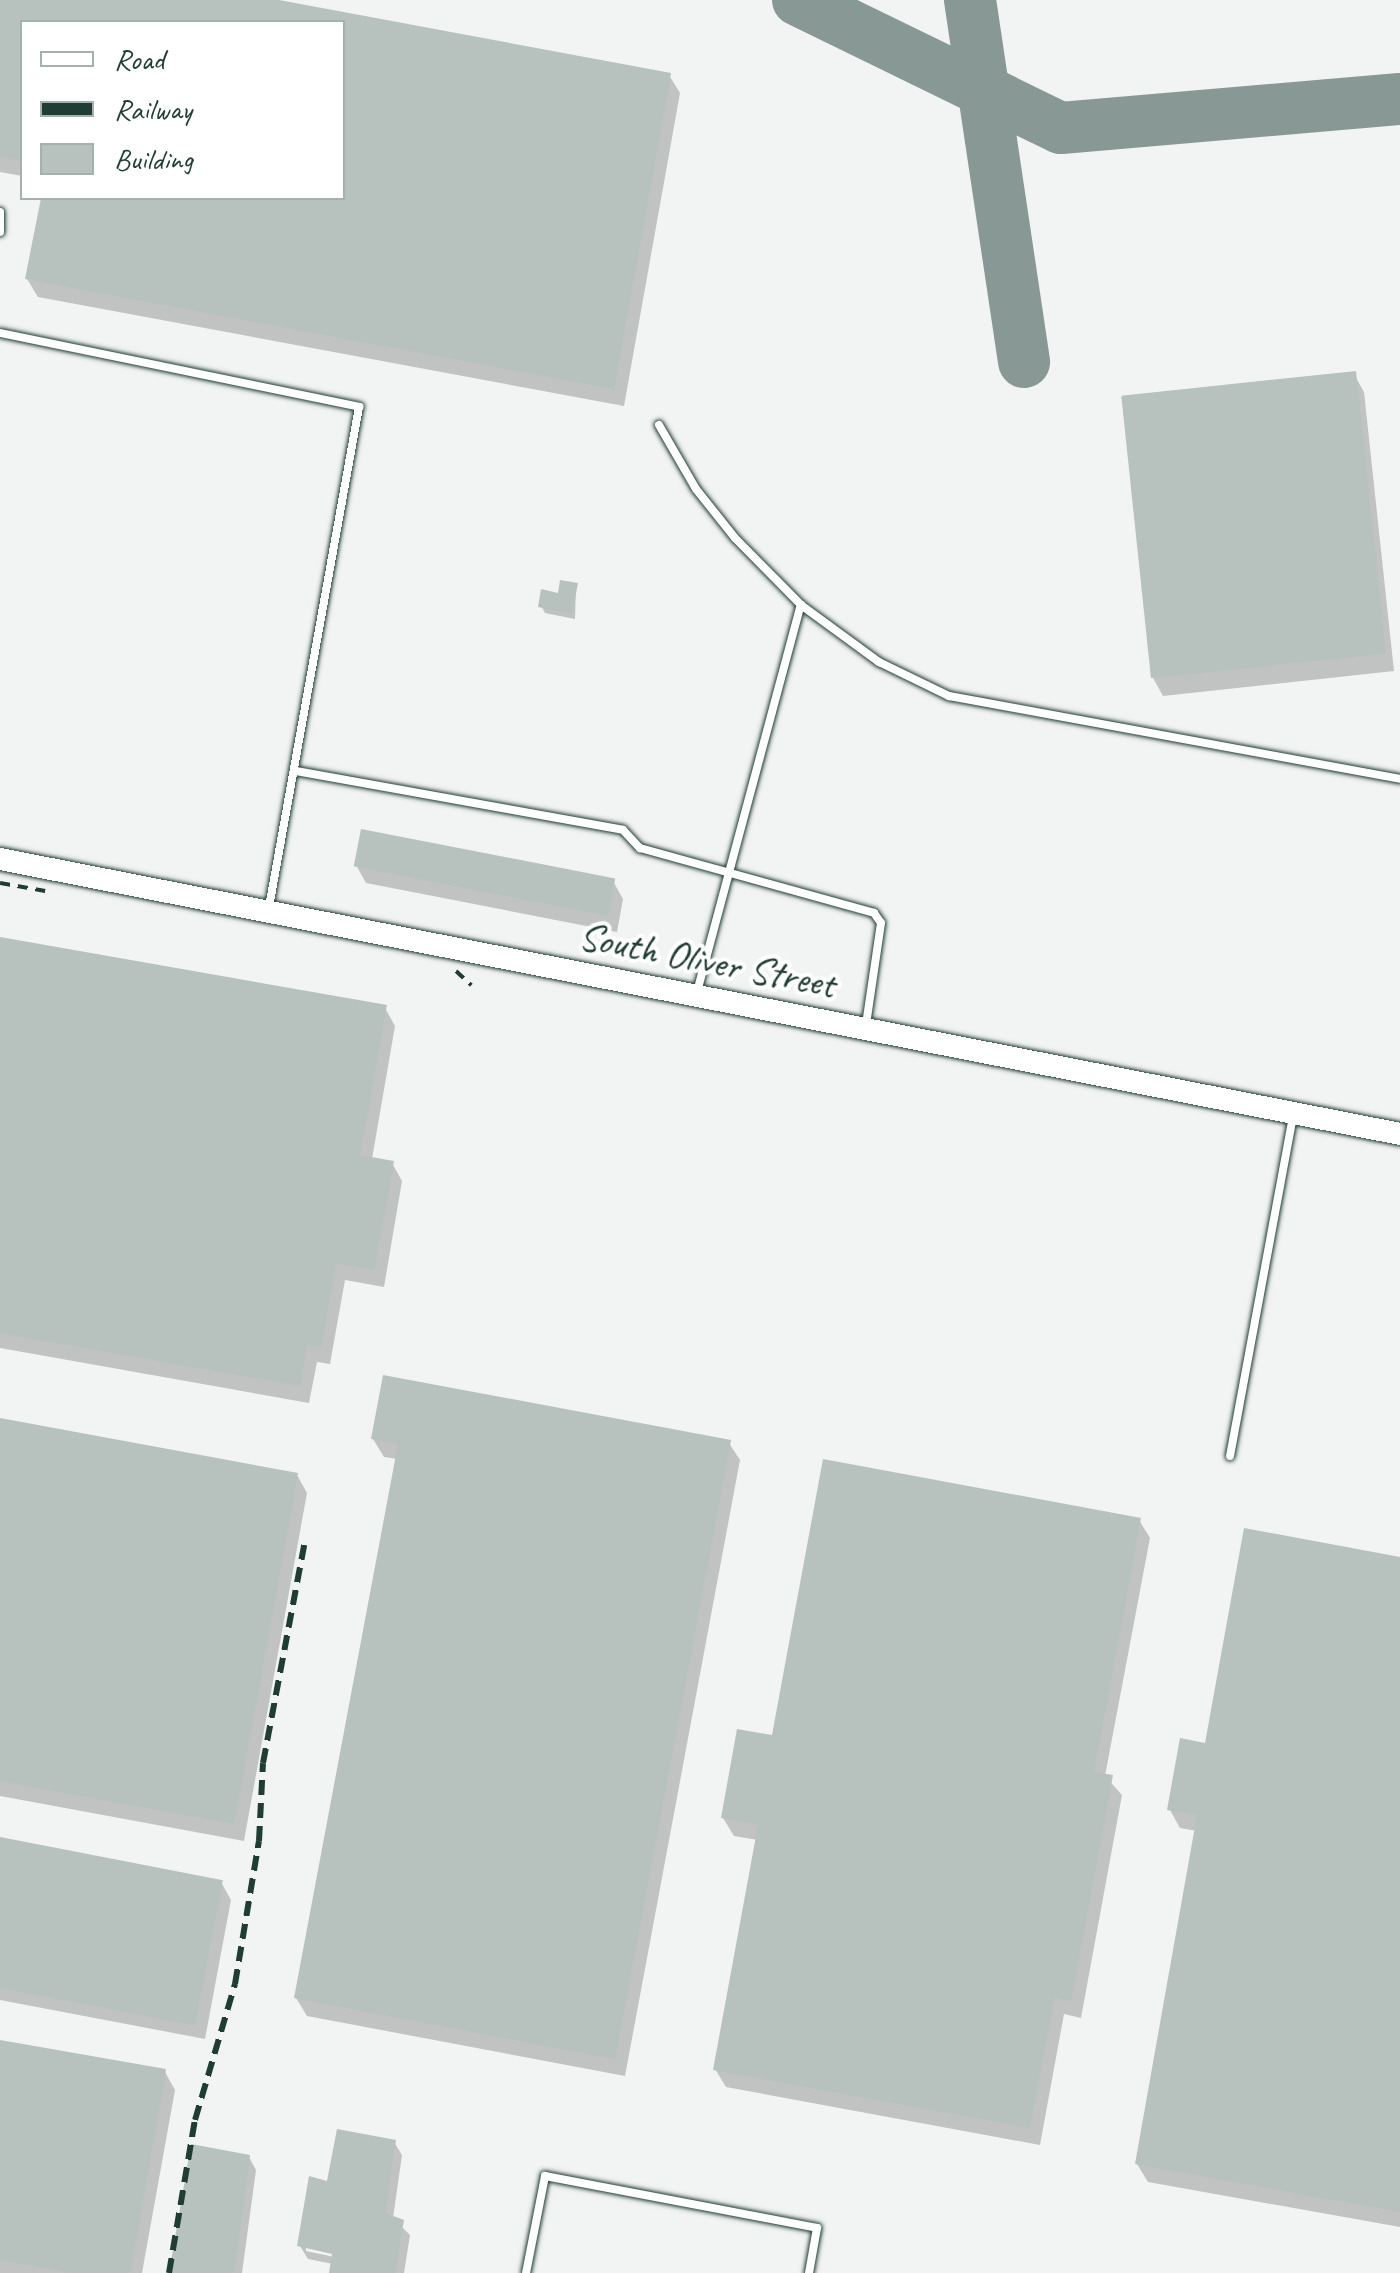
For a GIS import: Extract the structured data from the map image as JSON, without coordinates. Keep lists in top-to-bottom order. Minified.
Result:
{"streets":{"main road":["South Oliver Street"]},"legend":["Road","Railway","Building"]}
